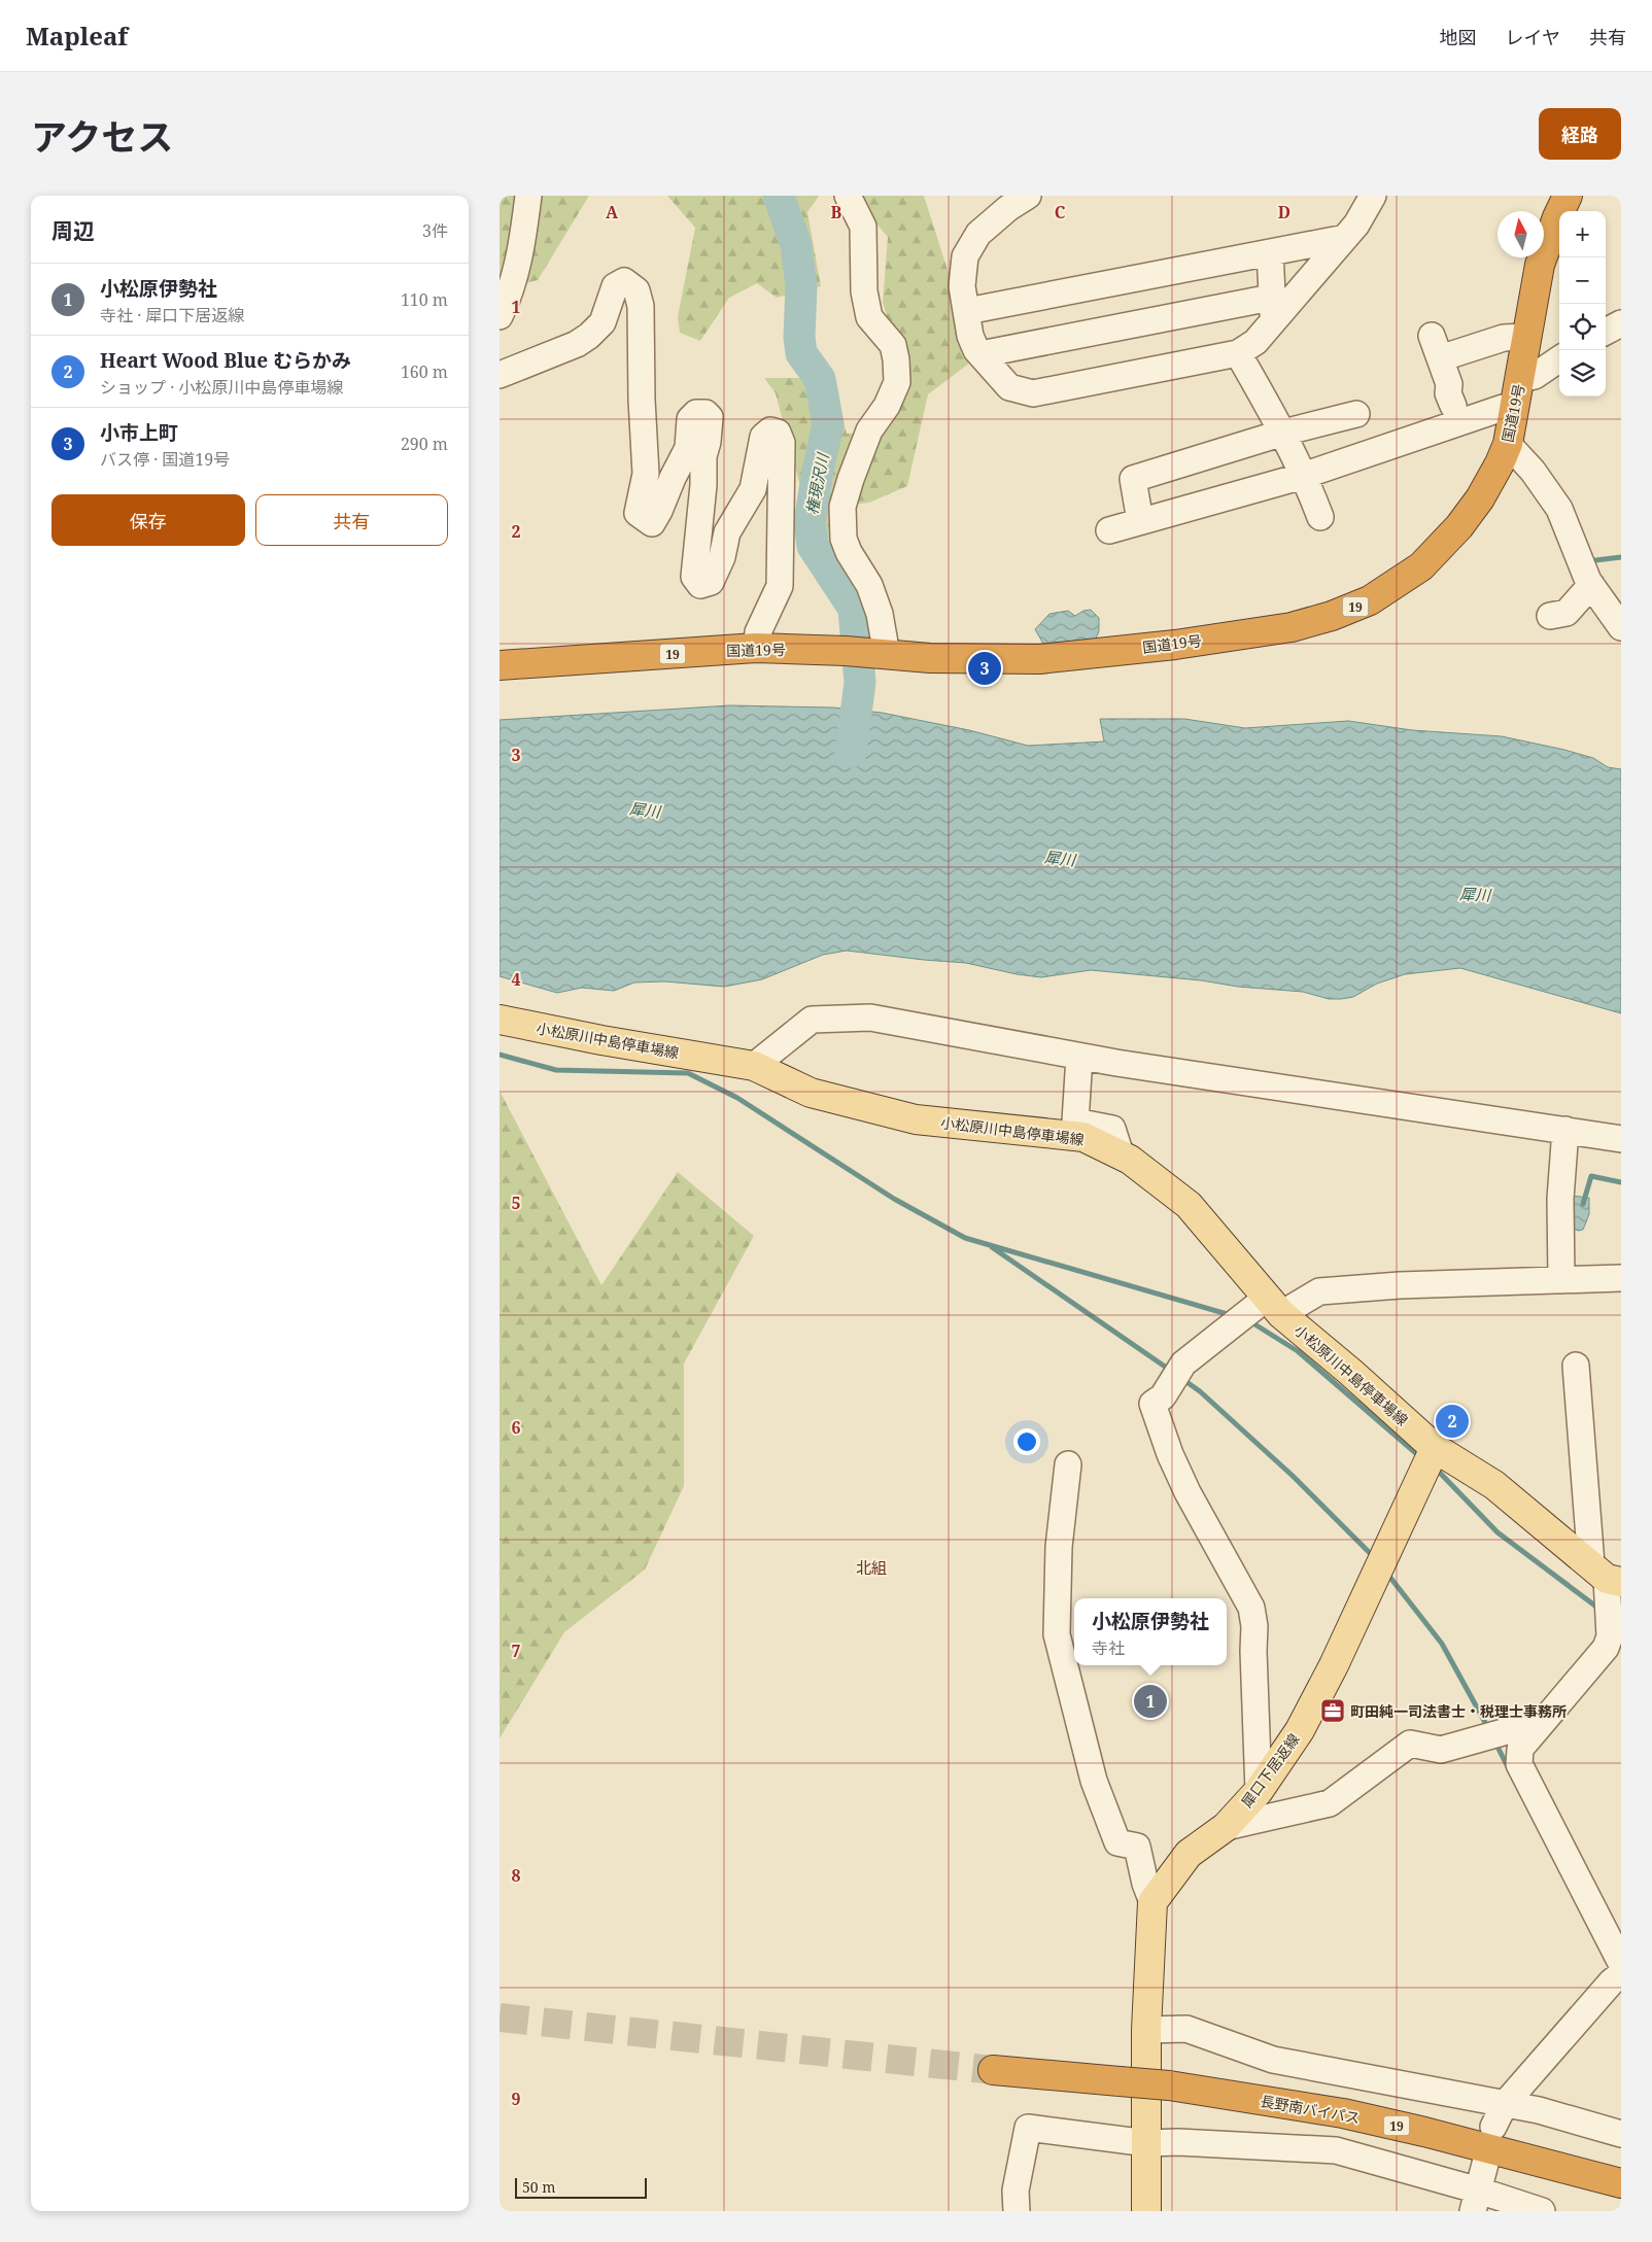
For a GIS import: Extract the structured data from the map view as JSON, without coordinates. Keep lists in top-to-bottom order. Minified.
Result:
{"streets":{"highway":["国道19号","19","長野南バイパス"],"main road":["小松原川中島停車場線","犀口下居返線"]},"crossings":[["小松原川中島停車場線","犀口下居返線"]],"districts":["北組"],"water":["権現沢川","犀川"],"places":{"office":["町田純一司法書士・税理士事務所"]},"scale_bar":"50 m","north":"top","page":{"header":"Mapleaf","nav":["地図","レイヤ","共有"],"title":"アクセス","buttons":["経路",["保存","共有"]],"heading":["周辺","3件"],"map_buttons":["+","−"],"list":[{"mark":"1","name":"小松原伊勢社","note":"寺社 · 犀口下居返線","value":"110 m"},{"mark":"2","name":"Heart Wood Blue むらかみ","note":"ショップ · 小松原川中島停車場線","value":"160 m"},{"mark":"3","name":"小市上町","note":"バス停 · 国道19号","value":"290 m"}],"pins":["3","2","1"],"popup":["小松原伊勢社","寺社"],"scale":"50 m"},"grid":{"columns":["A","B","C","D"],"rows":["1","2","3","4","5","6","7","8","9"]}}
